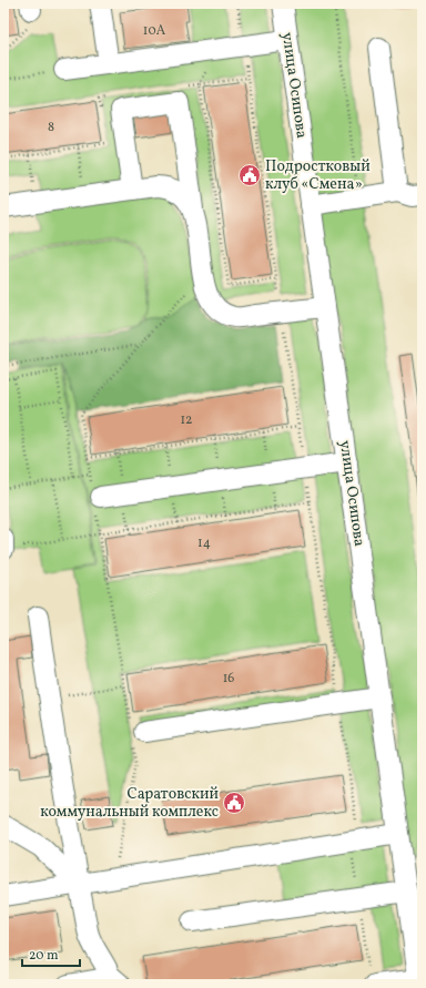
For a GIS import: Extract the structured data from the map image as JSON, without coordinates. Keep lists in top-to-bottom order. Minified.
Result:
{"streets":{"street":["улица Осипова"]},"places":{"public building":["Подростковый клуб «Смена»","Саратовский коммунальный комплекс"]},"house_numbers":["10А","8","12","14","16"],"scale_bar":"20 m"}
